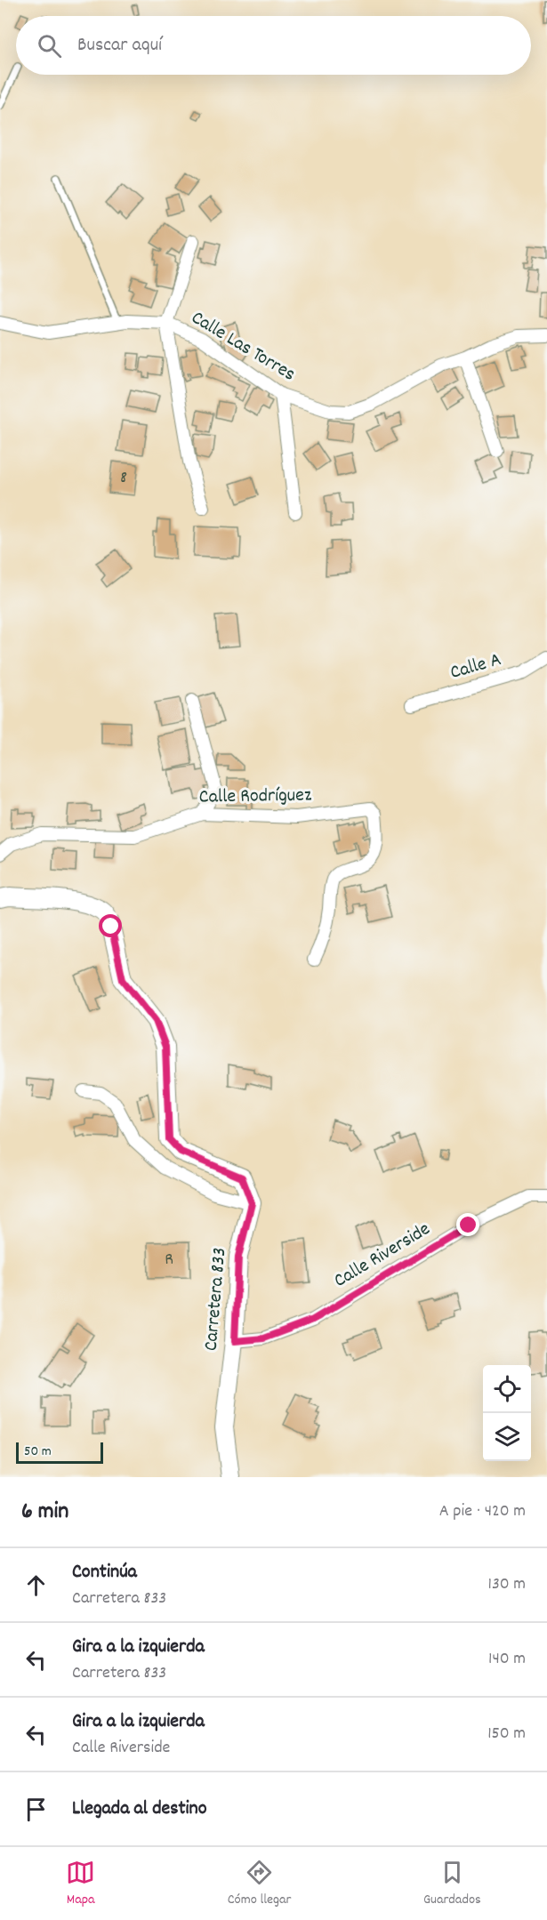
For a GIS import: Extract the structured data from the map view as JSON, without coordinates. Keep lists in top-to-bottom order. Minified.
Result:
{"streets":{"street":["Calle Las Torres","Calle A","Calle Rodríguez","Calle Riverside","Carretera 833"]},"crossings":[["Calle Riverside","Carretera 833"]],"house_numbers":["8","R"],"scale_bar":"50 m","page":{"search":"Buscar aquí","scale":"50 m","heading":["6 min","A pie · 420 m"],"list":[["Continúa","Carretera 833","130 m"],["Gira a la izquierda","Carretera 833","140 m"],["Gira a la izquierda","Calle Riverside","150 m"],"Llegada al destino"],"nav":["Mapa","Cómo llegar","Guardados"]}}
